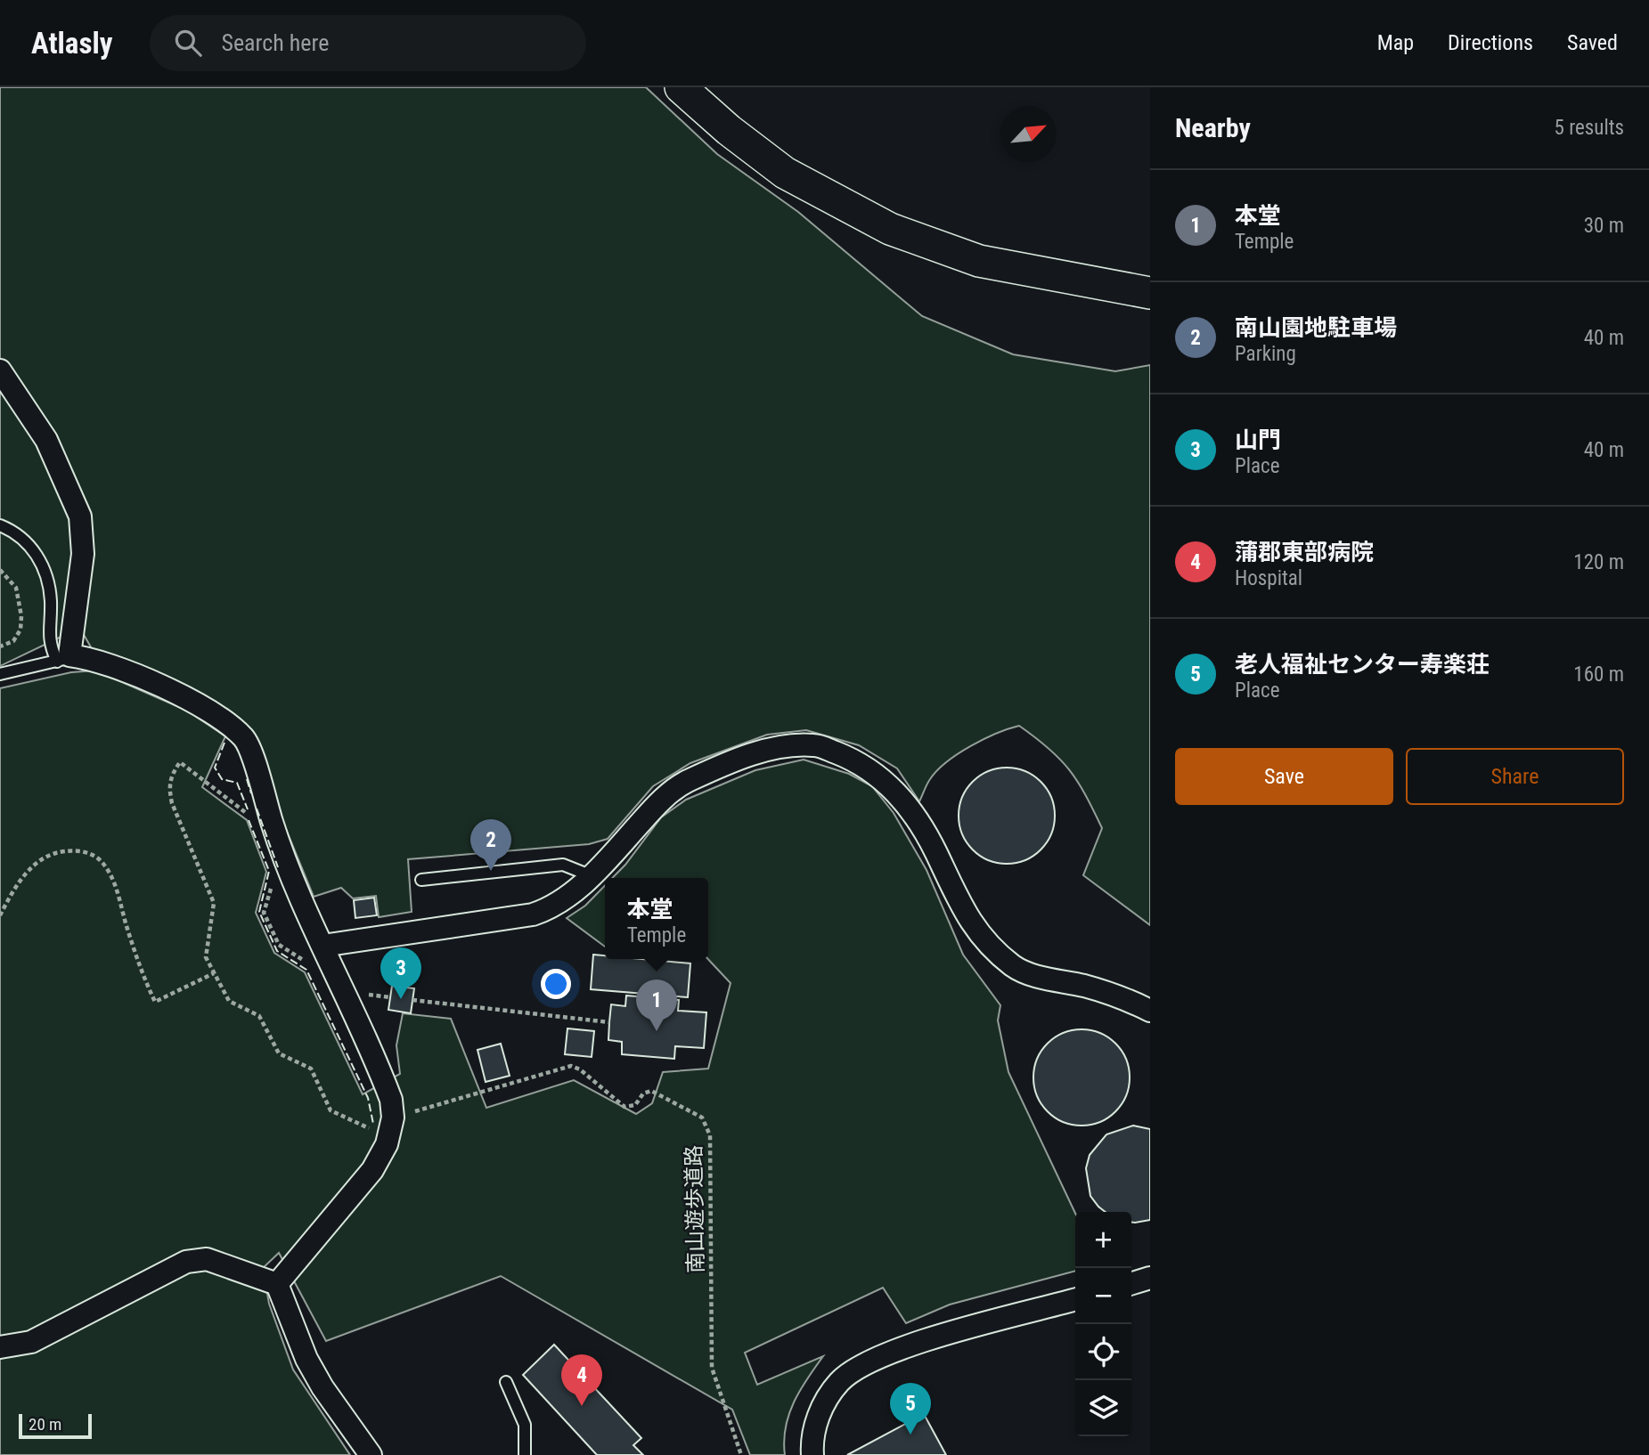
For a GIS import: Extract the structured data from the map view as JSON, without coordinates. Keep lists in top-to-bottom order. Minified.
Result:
{"streets":{"path":["南山遊歩道路"]},"scale_bar":"20 m","north":"top right","page":{"header":"Atlasly","search":"Search here","nav":["Map","Directions","Saved"],"heading":["Nearby","5 results"],"list":[{"mark":"1","name":"本堂","note":"Temple","value":"30 m"},{"mark":"2","name":"南山園地駐車場","note":"Parking","value":"40 m"},{"mark":"3","name":"山門","note":"Place","value":"40 m"},{"mark":"4","name":"蒲郡東部病院","note":"Hospital","value":"120 m"},{"mark":"5","name":"老人福祉センター寿楽荘","note":"Place","value":"160 m"}],"buttons":["Save","Share"],"pins":["2","3","1","4","5"],"popup":["本堂","Temple"],"map_buttons":["+","−"],"scale":"20 m"}}
